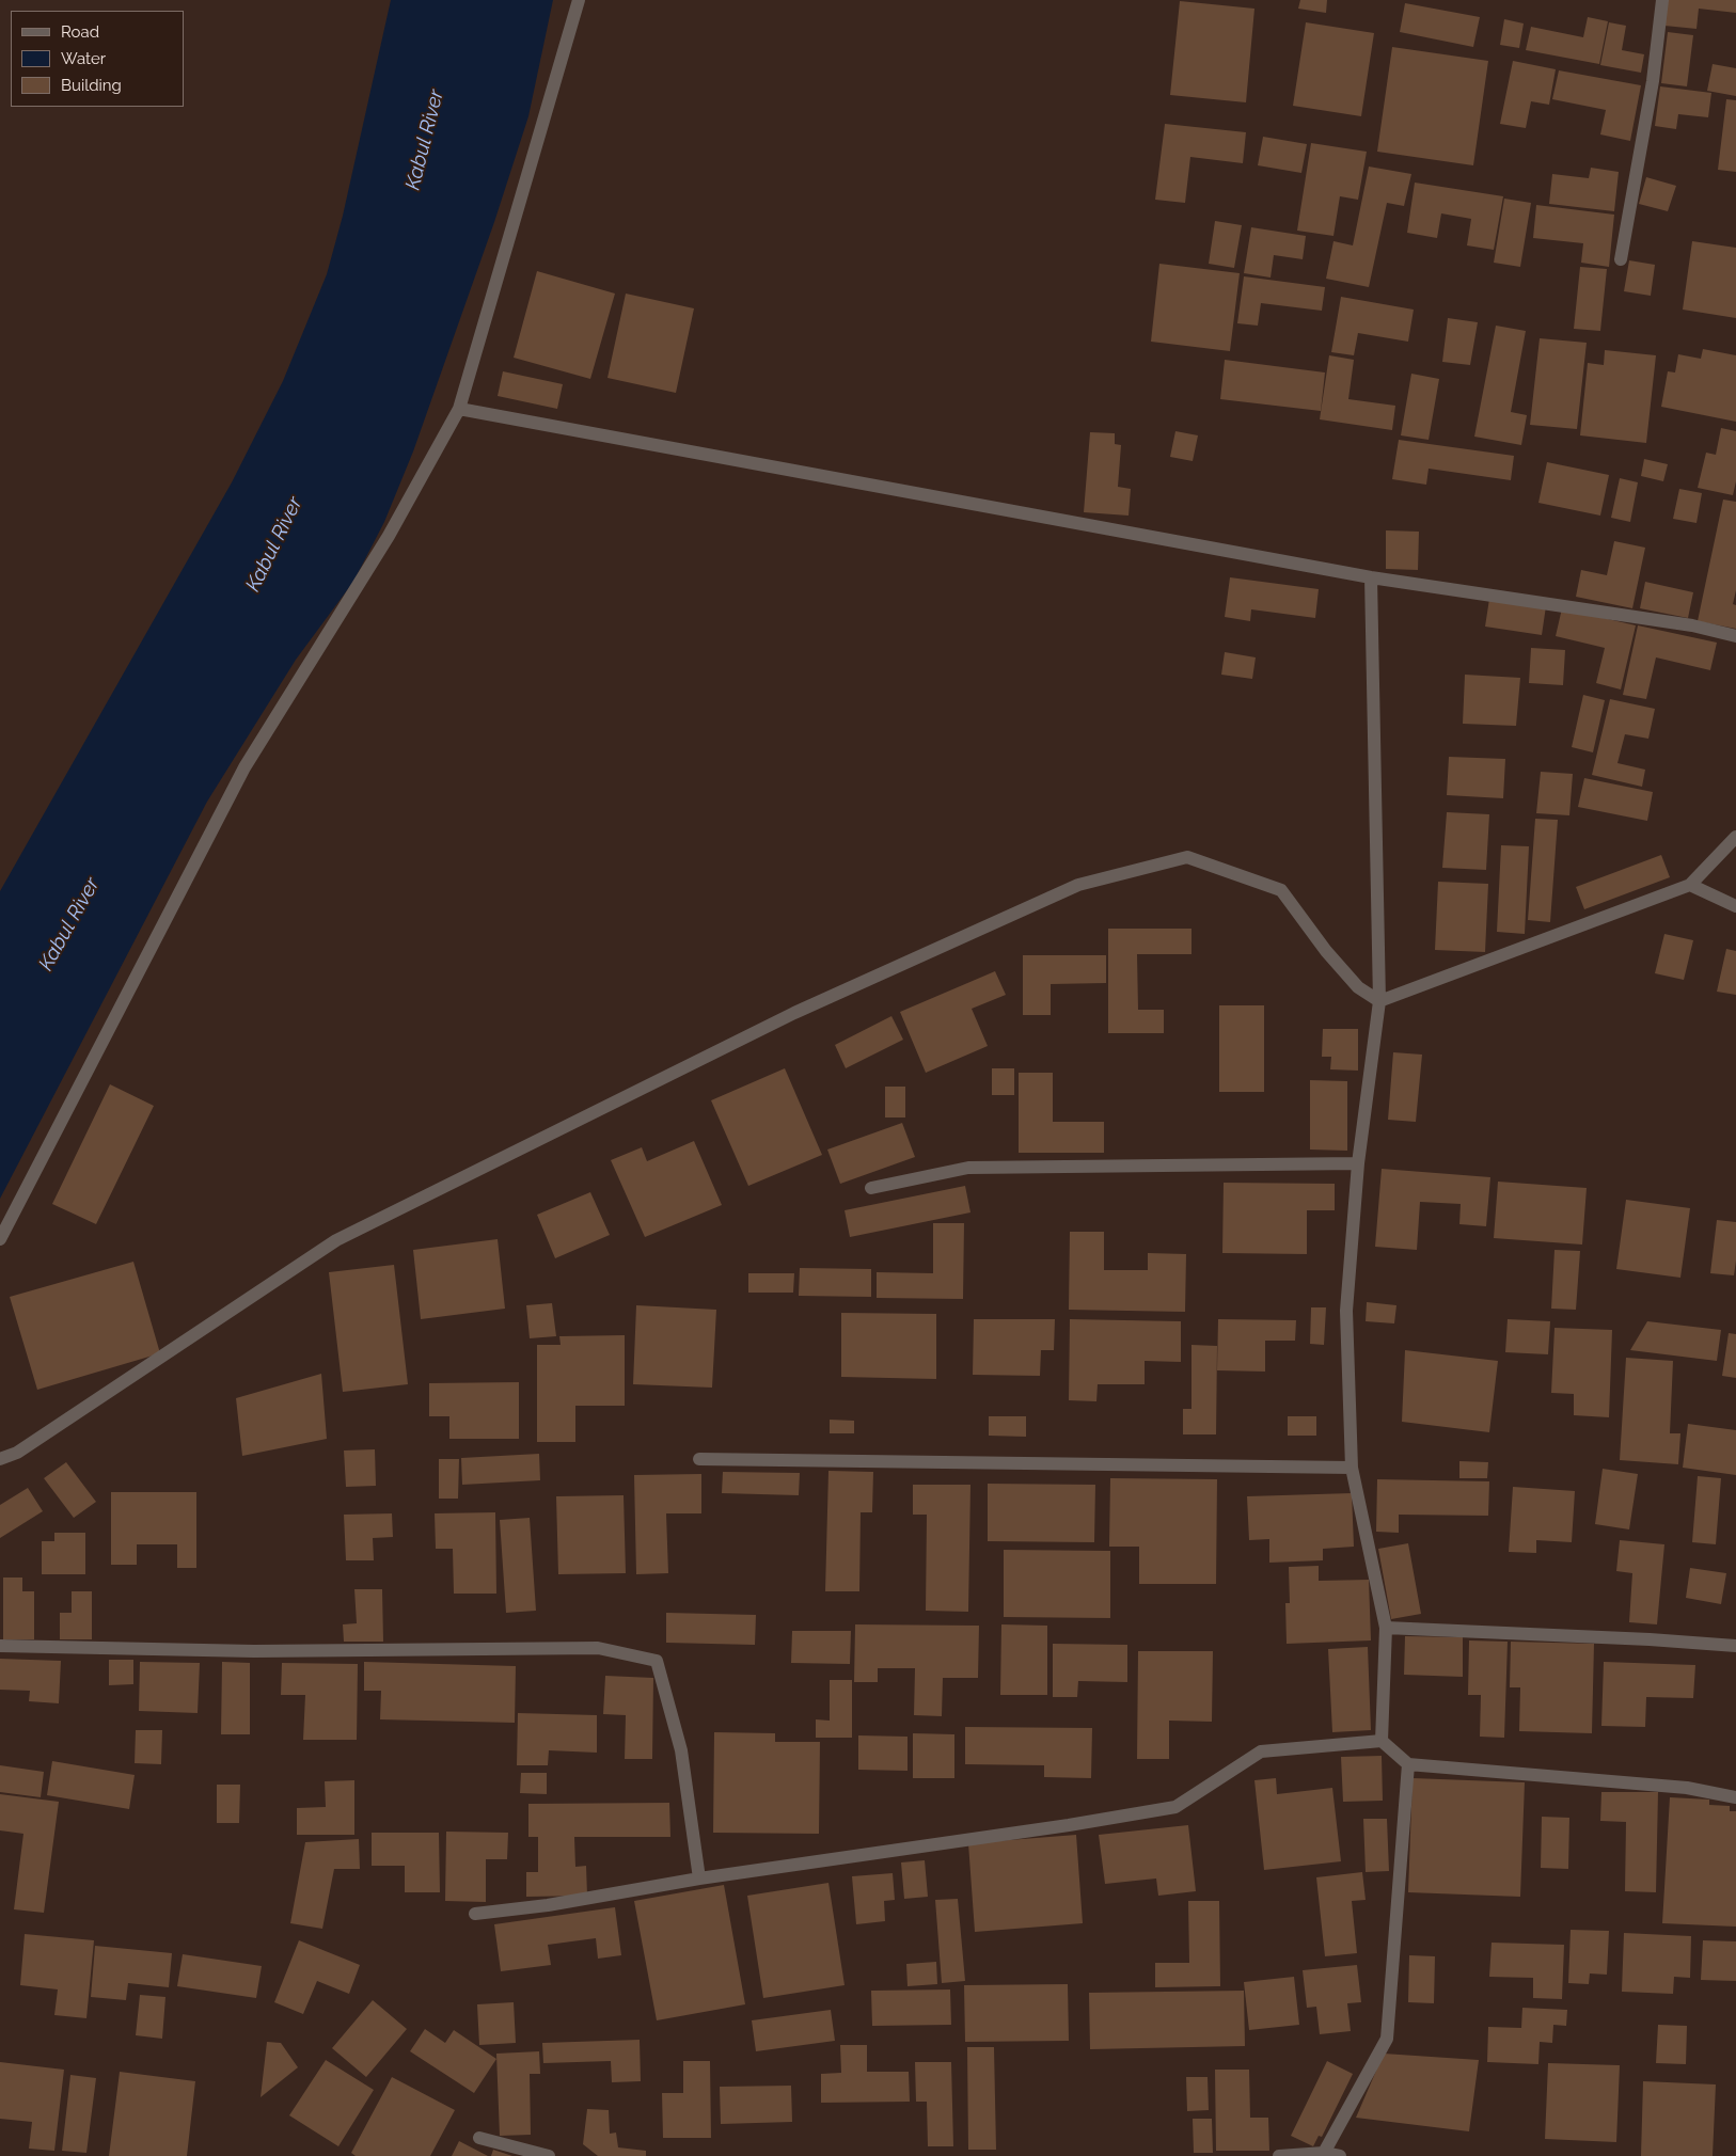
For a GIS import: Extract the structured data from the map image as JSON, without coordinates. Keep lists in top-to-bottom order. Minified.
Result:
{"water":["Kabul River"],"legend":["Road","Water","Building"]}
